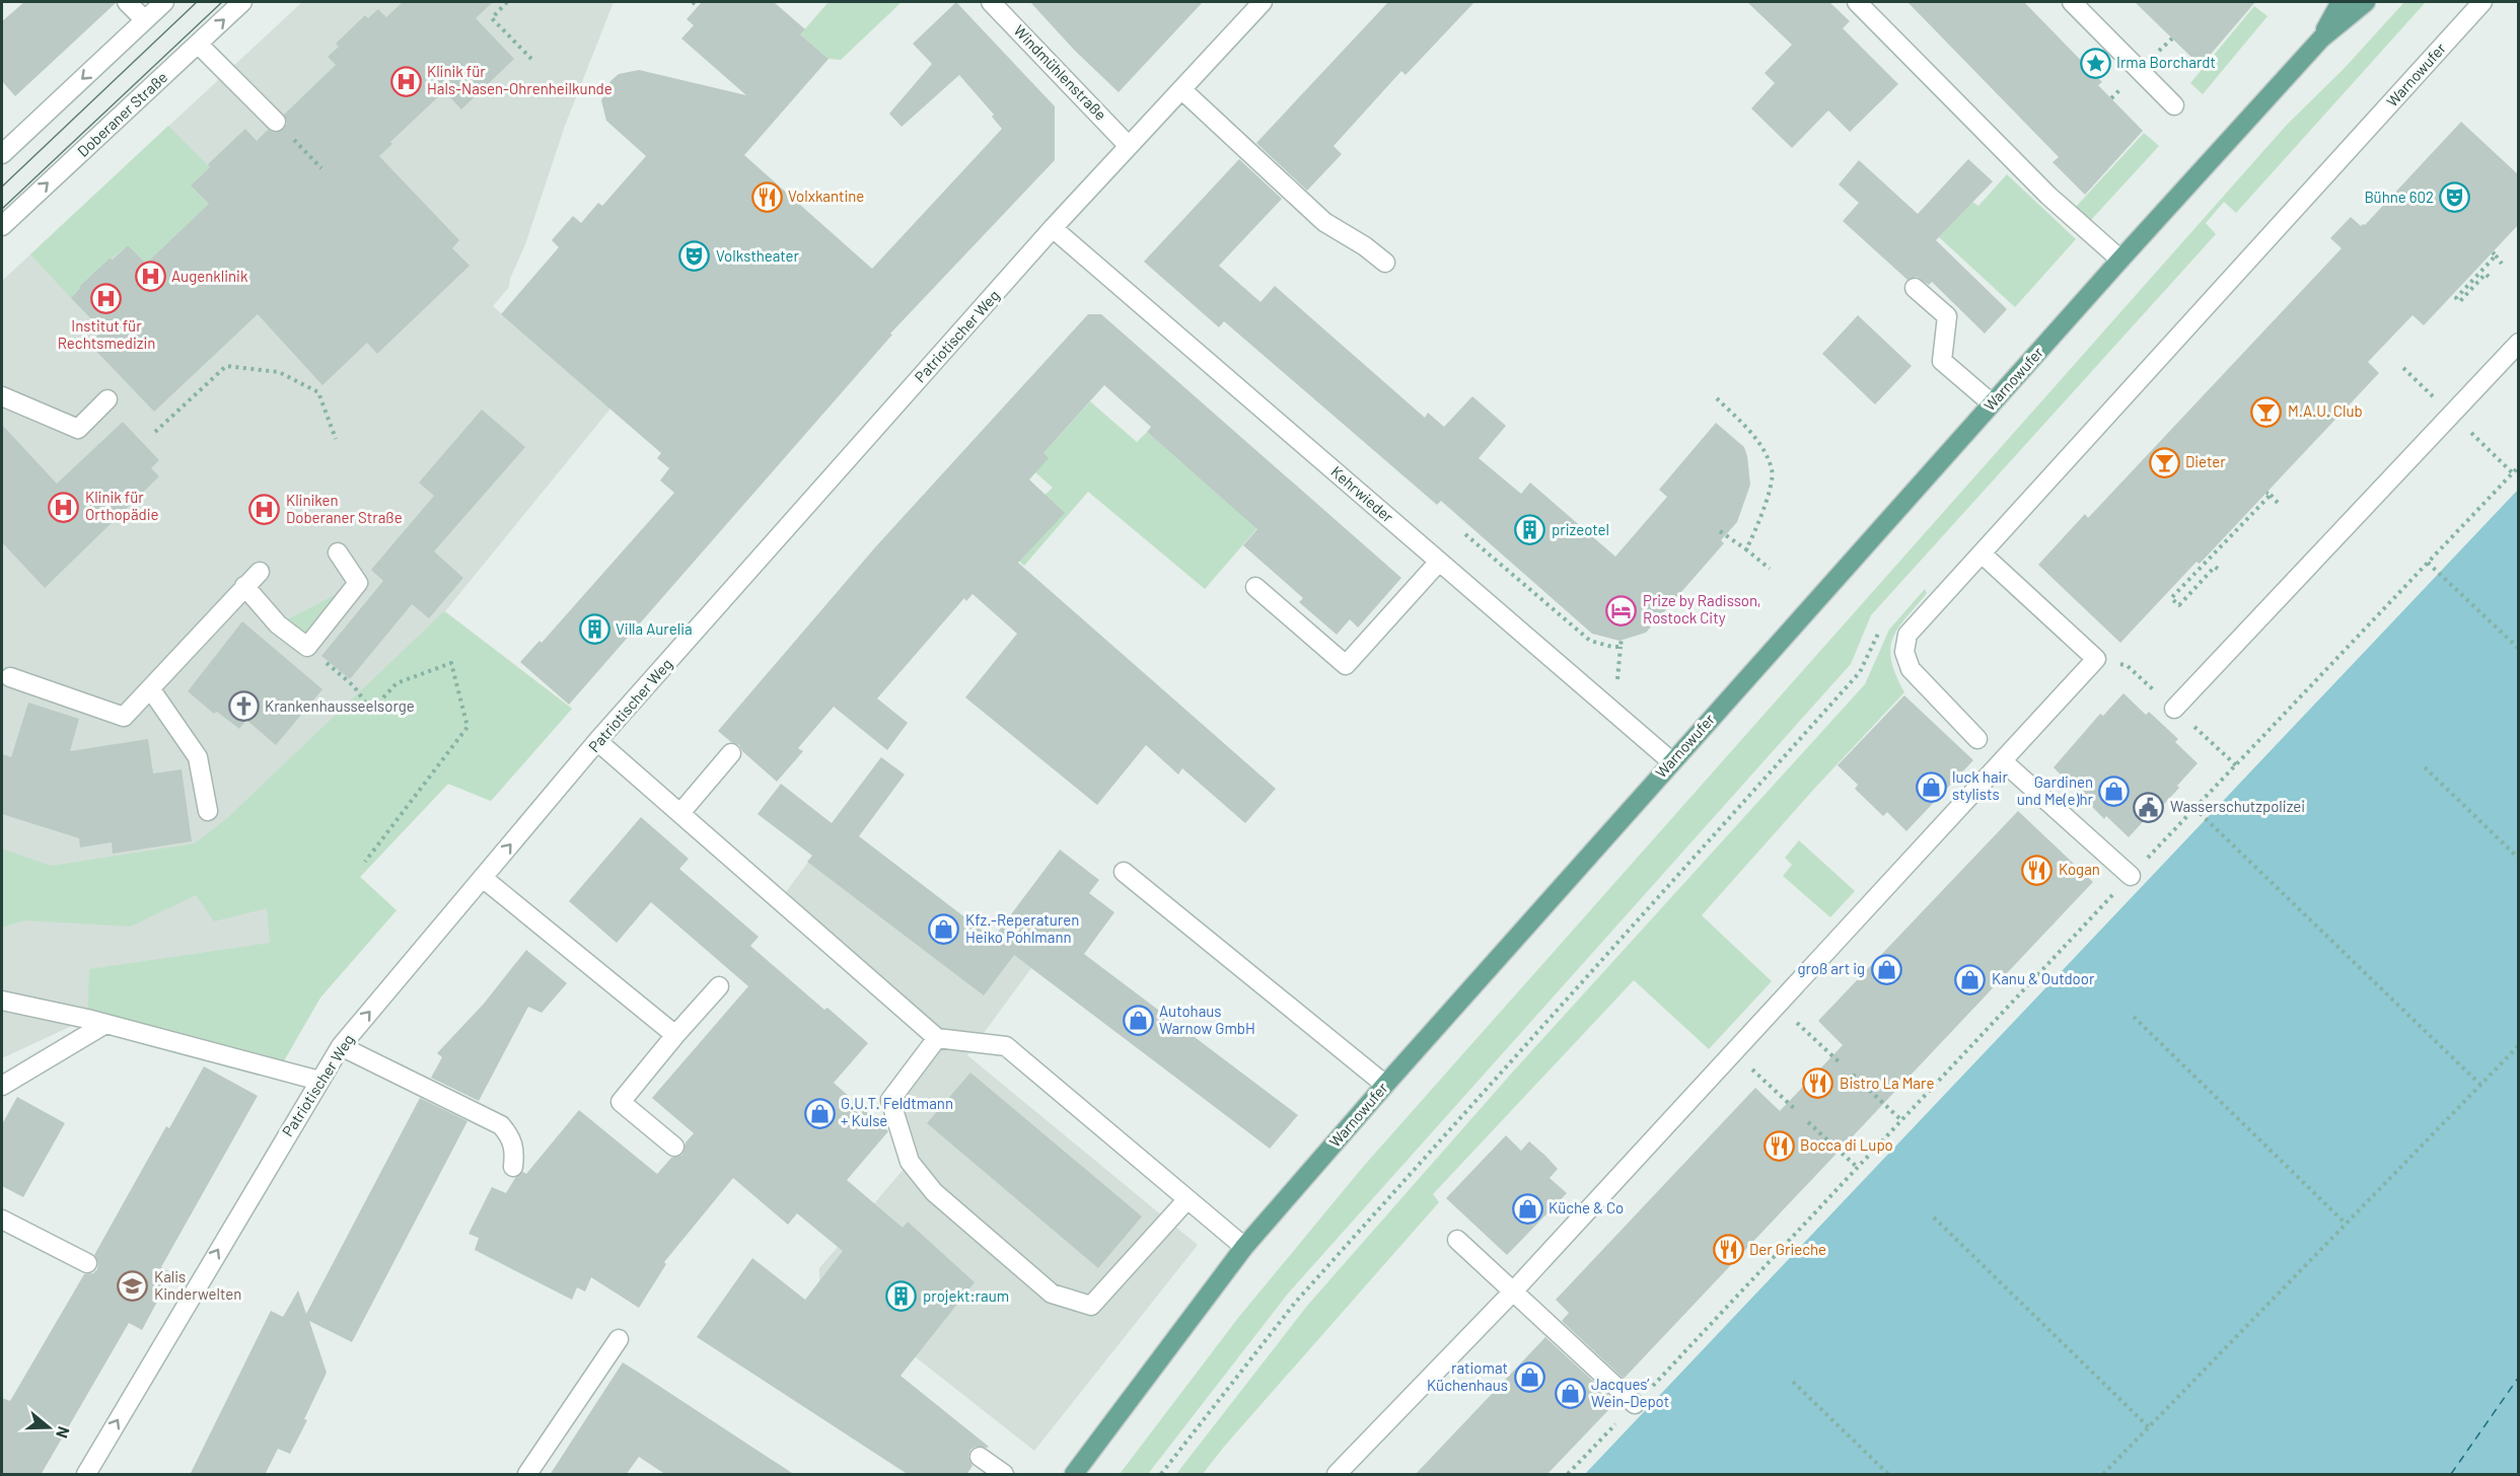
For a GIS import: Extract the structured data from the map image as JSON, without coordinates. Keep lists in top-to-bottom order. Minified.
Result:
{"streets":{"main road":["Warnowufer"],"street":["Windmühlenstraße","Doberaner Straße","Patriotischer Weg","Kehrwieder"]},"crossings":[["Windmühlenstraße","Patriotischer Weg"],["Warnowufer","Kehrwieder"],["Patriotischer Weg","Kehrwieder"]],"one_way":["Patriotischer Weg"],"places":{"place":["Irma Borchardt"],"hospital":["Klinik für Hals-Nasen-Ohrenheilkunde","Augenklinik","Institut für Rechtsmedizin","Klinik für Orthopädie","Kliniken Doberaner Straße"],"restaurant":["Volxkantine","Kogan","Bistro La Mare","Bocca di Lupo","Der Grieche"],"theatre":["Bühne 602","Volkstheater"],"bar":["M.A.U. Club","Dieter"],"building":["prizeotel","Villa Aurelia","projekt:raum"],"hotel":["Prize by Radisson, Rostock City"],"church":["Krankenhausseelsorge"],"shop":["luck hair stylists","Gardinen und Me(e)hr","Kfz.-Reperaturen Heiko Pohlmann","groß art ig","Kanu & Outdoor","Autohaus Warnow GmbH","G.U.T. Feldtmann + Kulse","Küche & Co","ratiomat Küchenhaus","Jacques’ Wein-Depot"],"public building":["Wasserschutzpolizei"],"school or university":["Kalis Kinderwelten"]},"north":"right"}
